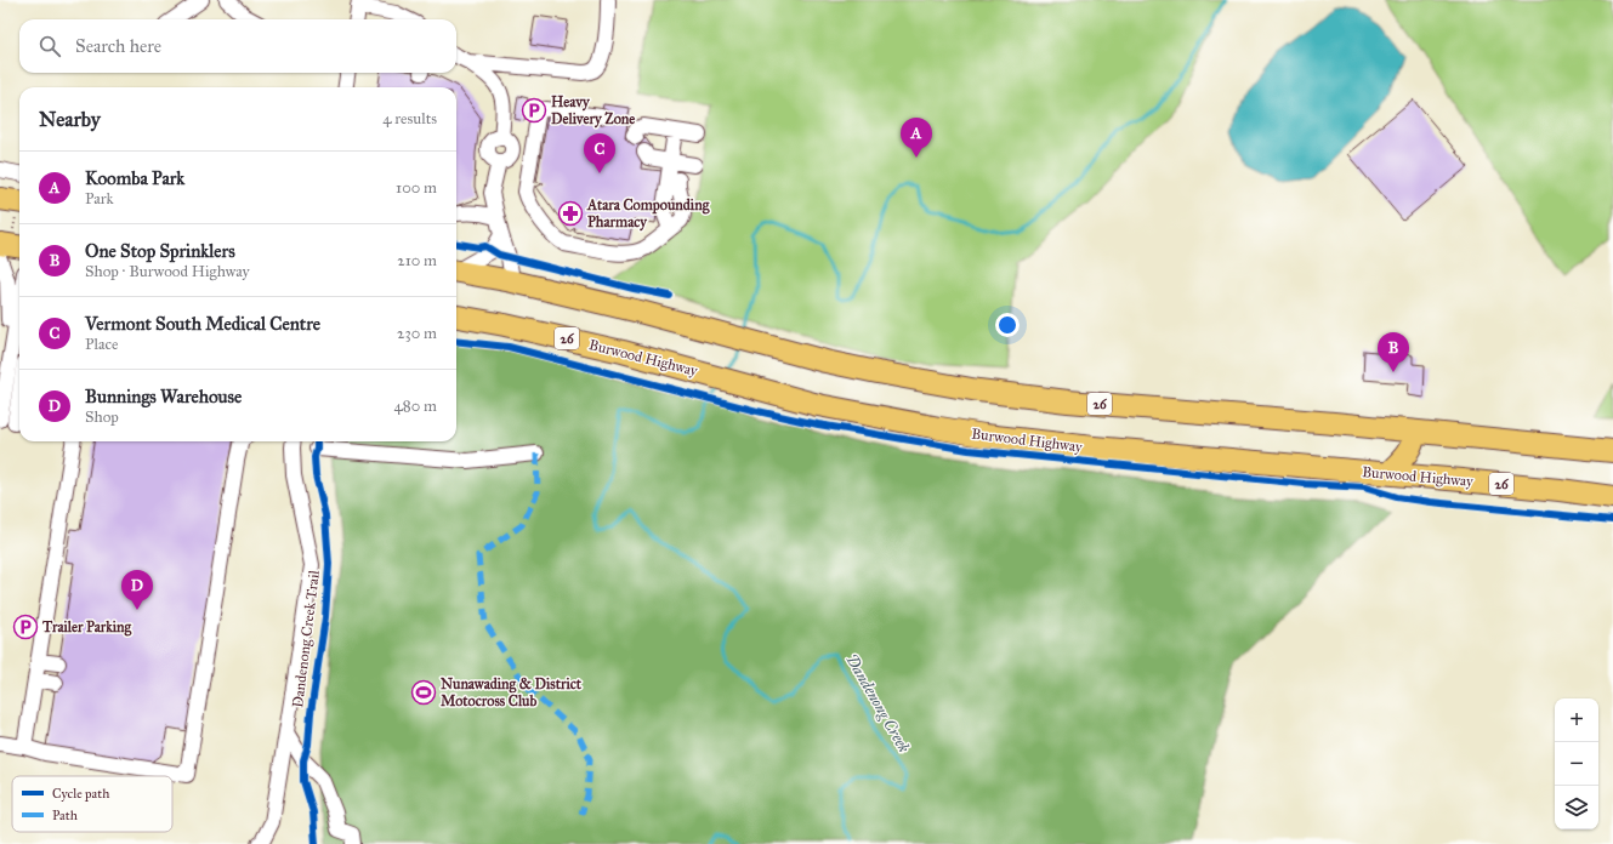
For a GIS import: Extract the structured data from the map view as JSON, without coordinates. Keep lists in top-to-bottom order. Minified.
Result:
{"streets":{"highway":["26","Burwood Highway"],"cycle path":["Dandenong Creek Trail"]},"water":["Dandenong Creek"],"places":{"parking":["Heavy Delivery Zone","Trailer Parking"],"pharmacy":["Atara Compounding Pharmacy"],"sports":["Nunawading & District Motocross Club"]},"legend":["Cycle path","Path"],"page":{"search":"Search here","heading":["Nearby","4 results"],"pins":["A","C","B","D"],"list":[{"mark":"A","name":"Koomba Park","note":"Park","value":"100 m"},{"mark":"B","name":"One Stop Sprinklers","note":"Shop · Burwood Highway","value":"210 m"},{"mark":"C","name":"Vermont South Medical Centre","note":"Place","value":"230 m"},{"mark":"D","name":"Bunnings Warehouse","note":"Shop","value":"480 m"}],"map_buttons":["+","−"]}}
